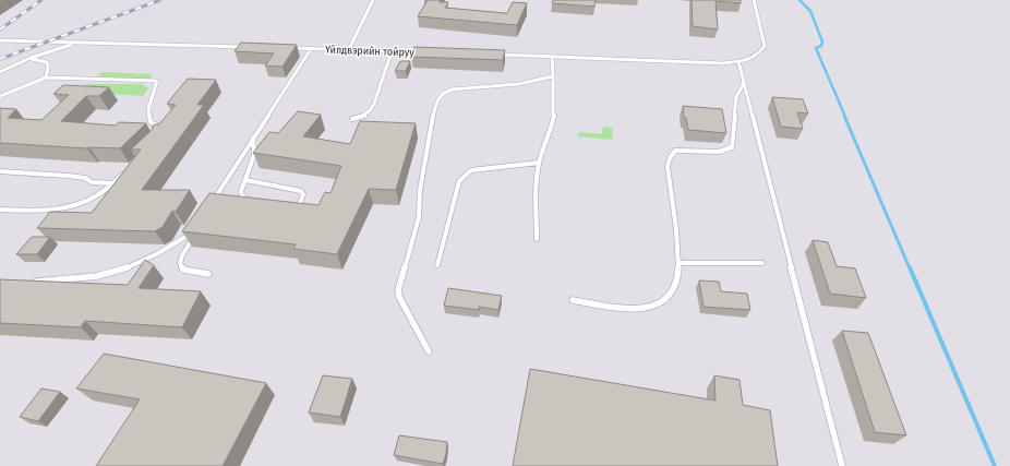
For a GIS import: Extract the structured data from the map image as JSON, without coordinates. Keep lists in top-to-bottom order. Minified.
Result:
{"streets":{"lane":["Үйлдвэрийн тойруу"]}}
